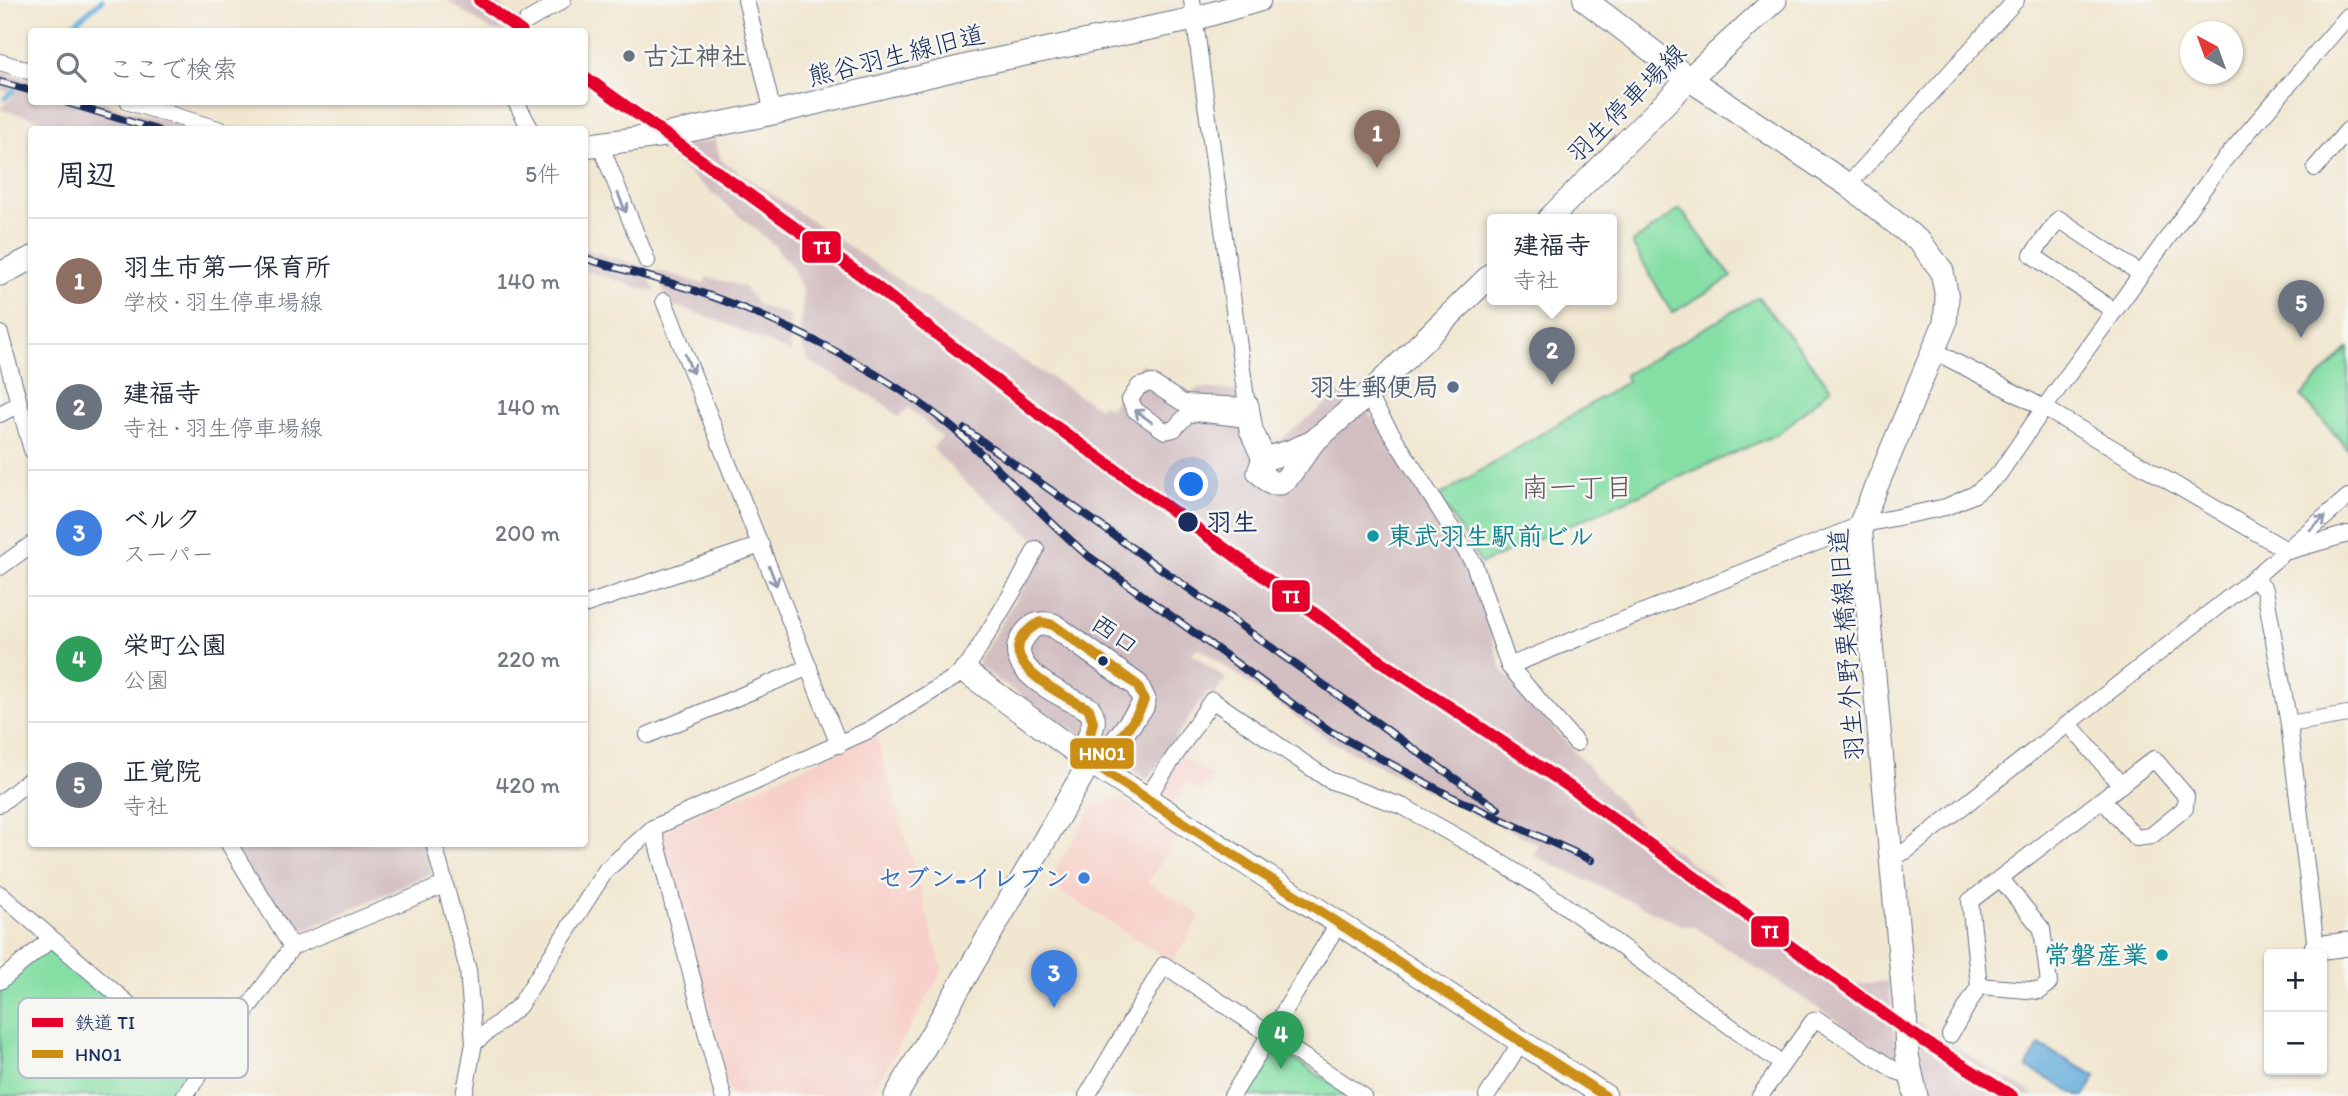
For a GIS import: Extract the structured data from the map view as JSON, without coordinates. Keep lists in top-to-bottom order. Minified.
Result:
{"streets":{"street":["熊谷羽生線旧道","羽生停車場線","西口","羽生外野栗橋線旧道"]},"crossings":[["羽生停車場線","羽生外野栗橋線旧道"]],"districts":["南一丁目"],"places":["古江神社","羽生郵便局","羽生","東武羽生駅前ビル","セブン-イレブン","常磐産業"],"lines":["rail line TI","transit line HN01"],"legend":["鉄道 TI","HN01"],"north":"top left","page":{"search":"ここで検索","pins":["1","5","2","3","4"],"heading":["周辺","5件"],"popup":["建福寺","寺社"],"list":[{"mark":"1","name":"羽生市第一保育所","note":"学校 · 羽生停車場線","value":"140 m"},{"mark":"2","name":"建福寺","note":"寺社 · 羽生停車場線","value":"140 m"},{"mark":"3","name":"ベルク","note":"スーパー","value":"200 m"},{"mark":"4","name":"栄町公園","note":"公園","value":"220 m"},{"mark":"5","name":"正覚院","note":"寺社","value":"420 m"}],"map_buttons":["+","−"]}}
